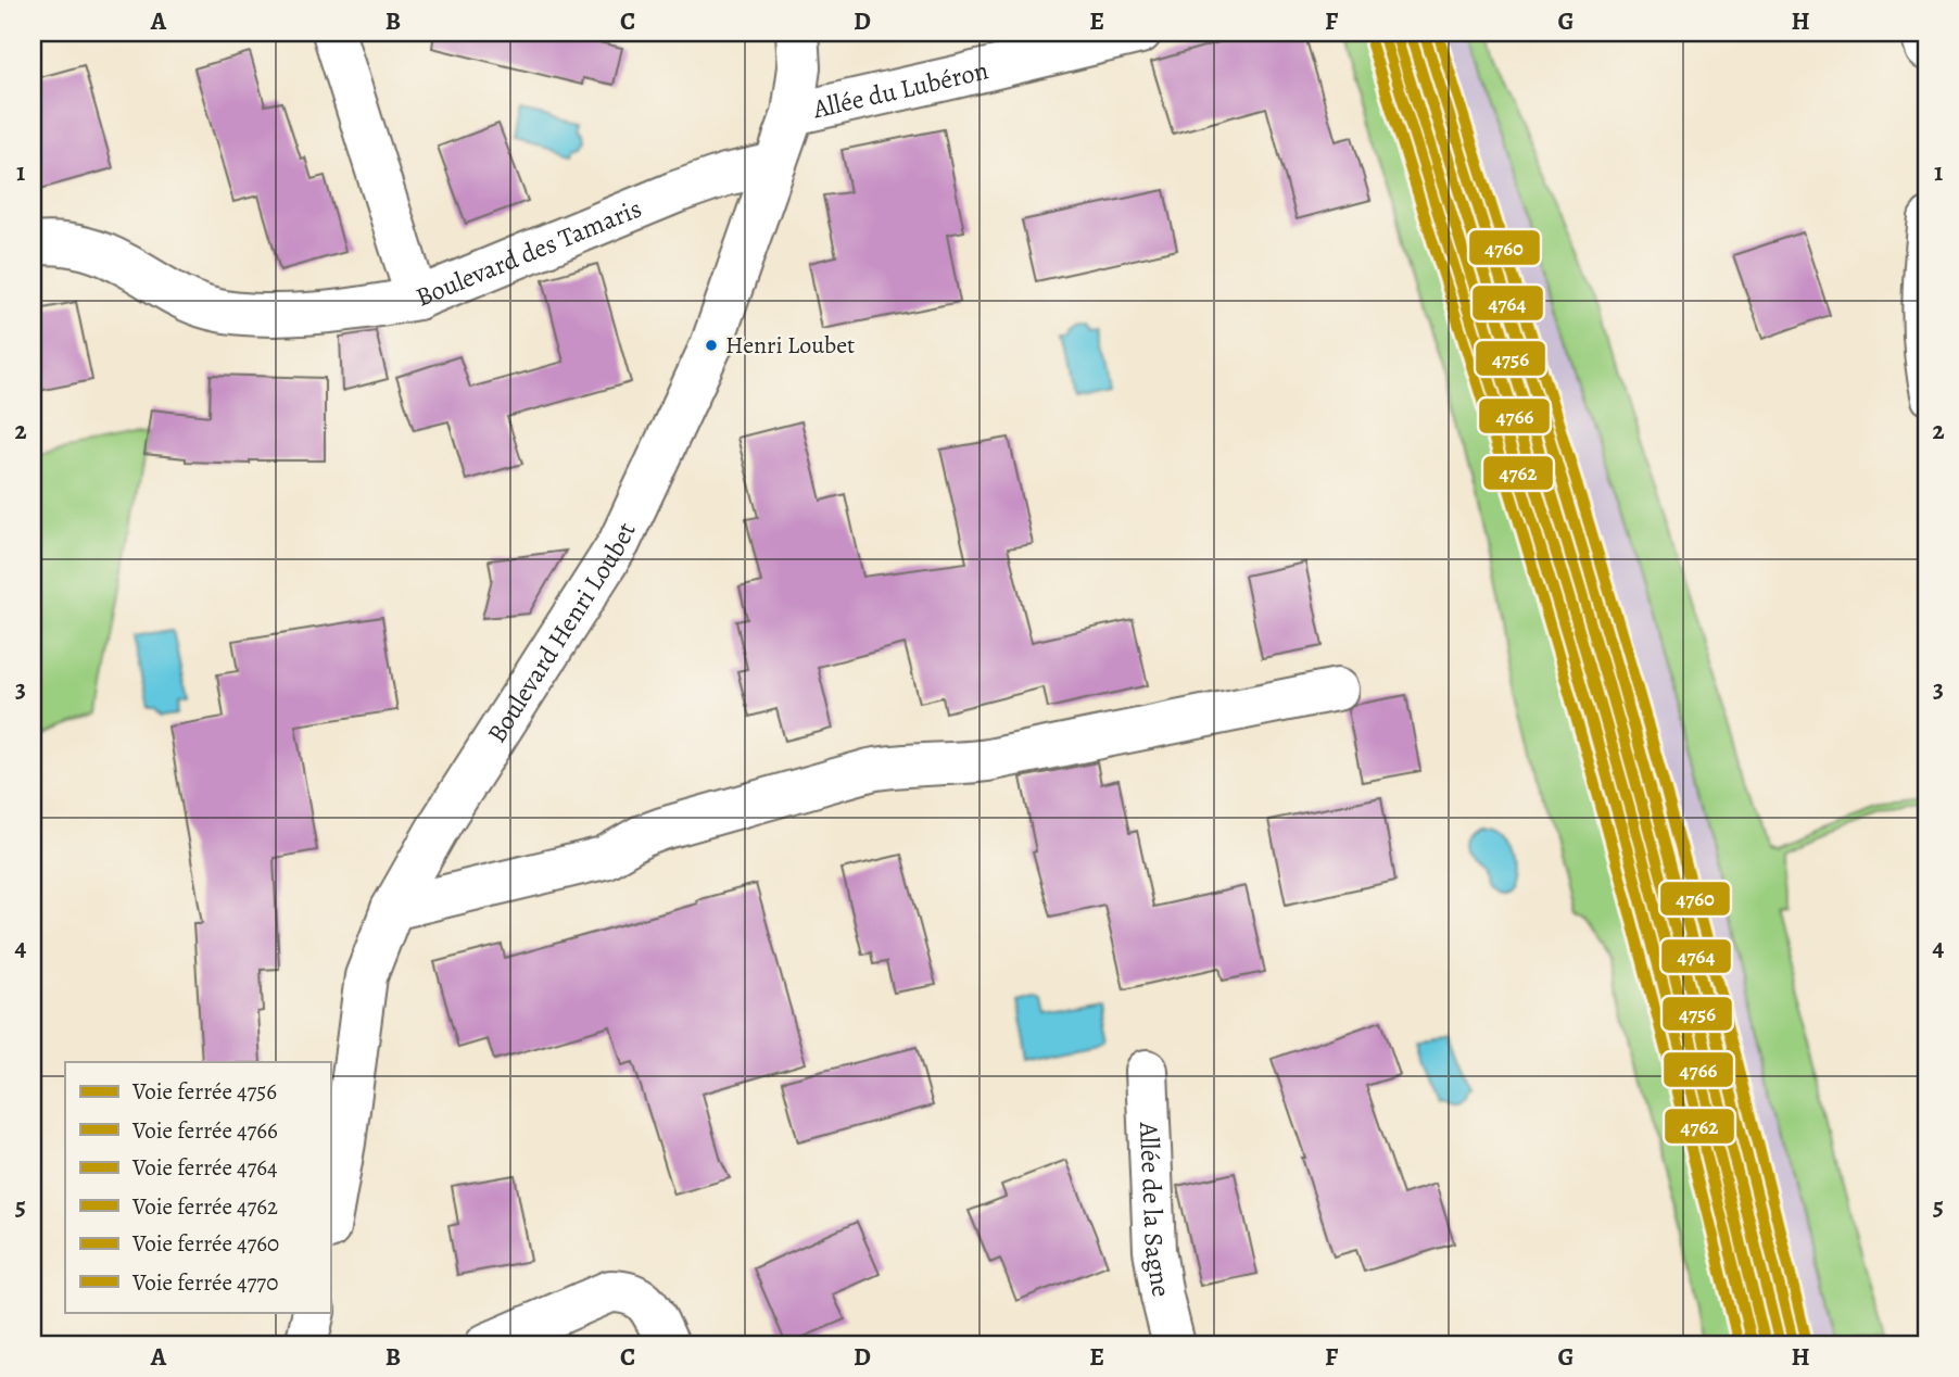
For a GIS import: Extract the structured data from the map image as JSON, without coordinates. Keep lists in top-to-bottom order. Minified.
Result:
{"streets":{"street":["Allée du Lubéron","Boulevard des Tamaris","Boulevard Henri Loubet","Allée de la Sagne"]},"crossings":[["Allée du Lubéron","Boulevard Henri Loubet"],["Boulevard des Tamaris","Boulevard Henri Loubet"]],"places":["Henri Loubet"],"lines":["rail line 4756","rail line 4764","rail line 4760","rail line 4766","rail line 4762","rail line 4770"],"legend":["Voie ferrée 4756","Voie ferrée 4766","Voie ferrée 4764","Voie ferrée 4762","Voie ferrée 4760","Voie ferrée 4770"],"grid":{"columns":["A","B","C","D","E","F","G","H"],"rows":["1","2","3","4","5"]}}
